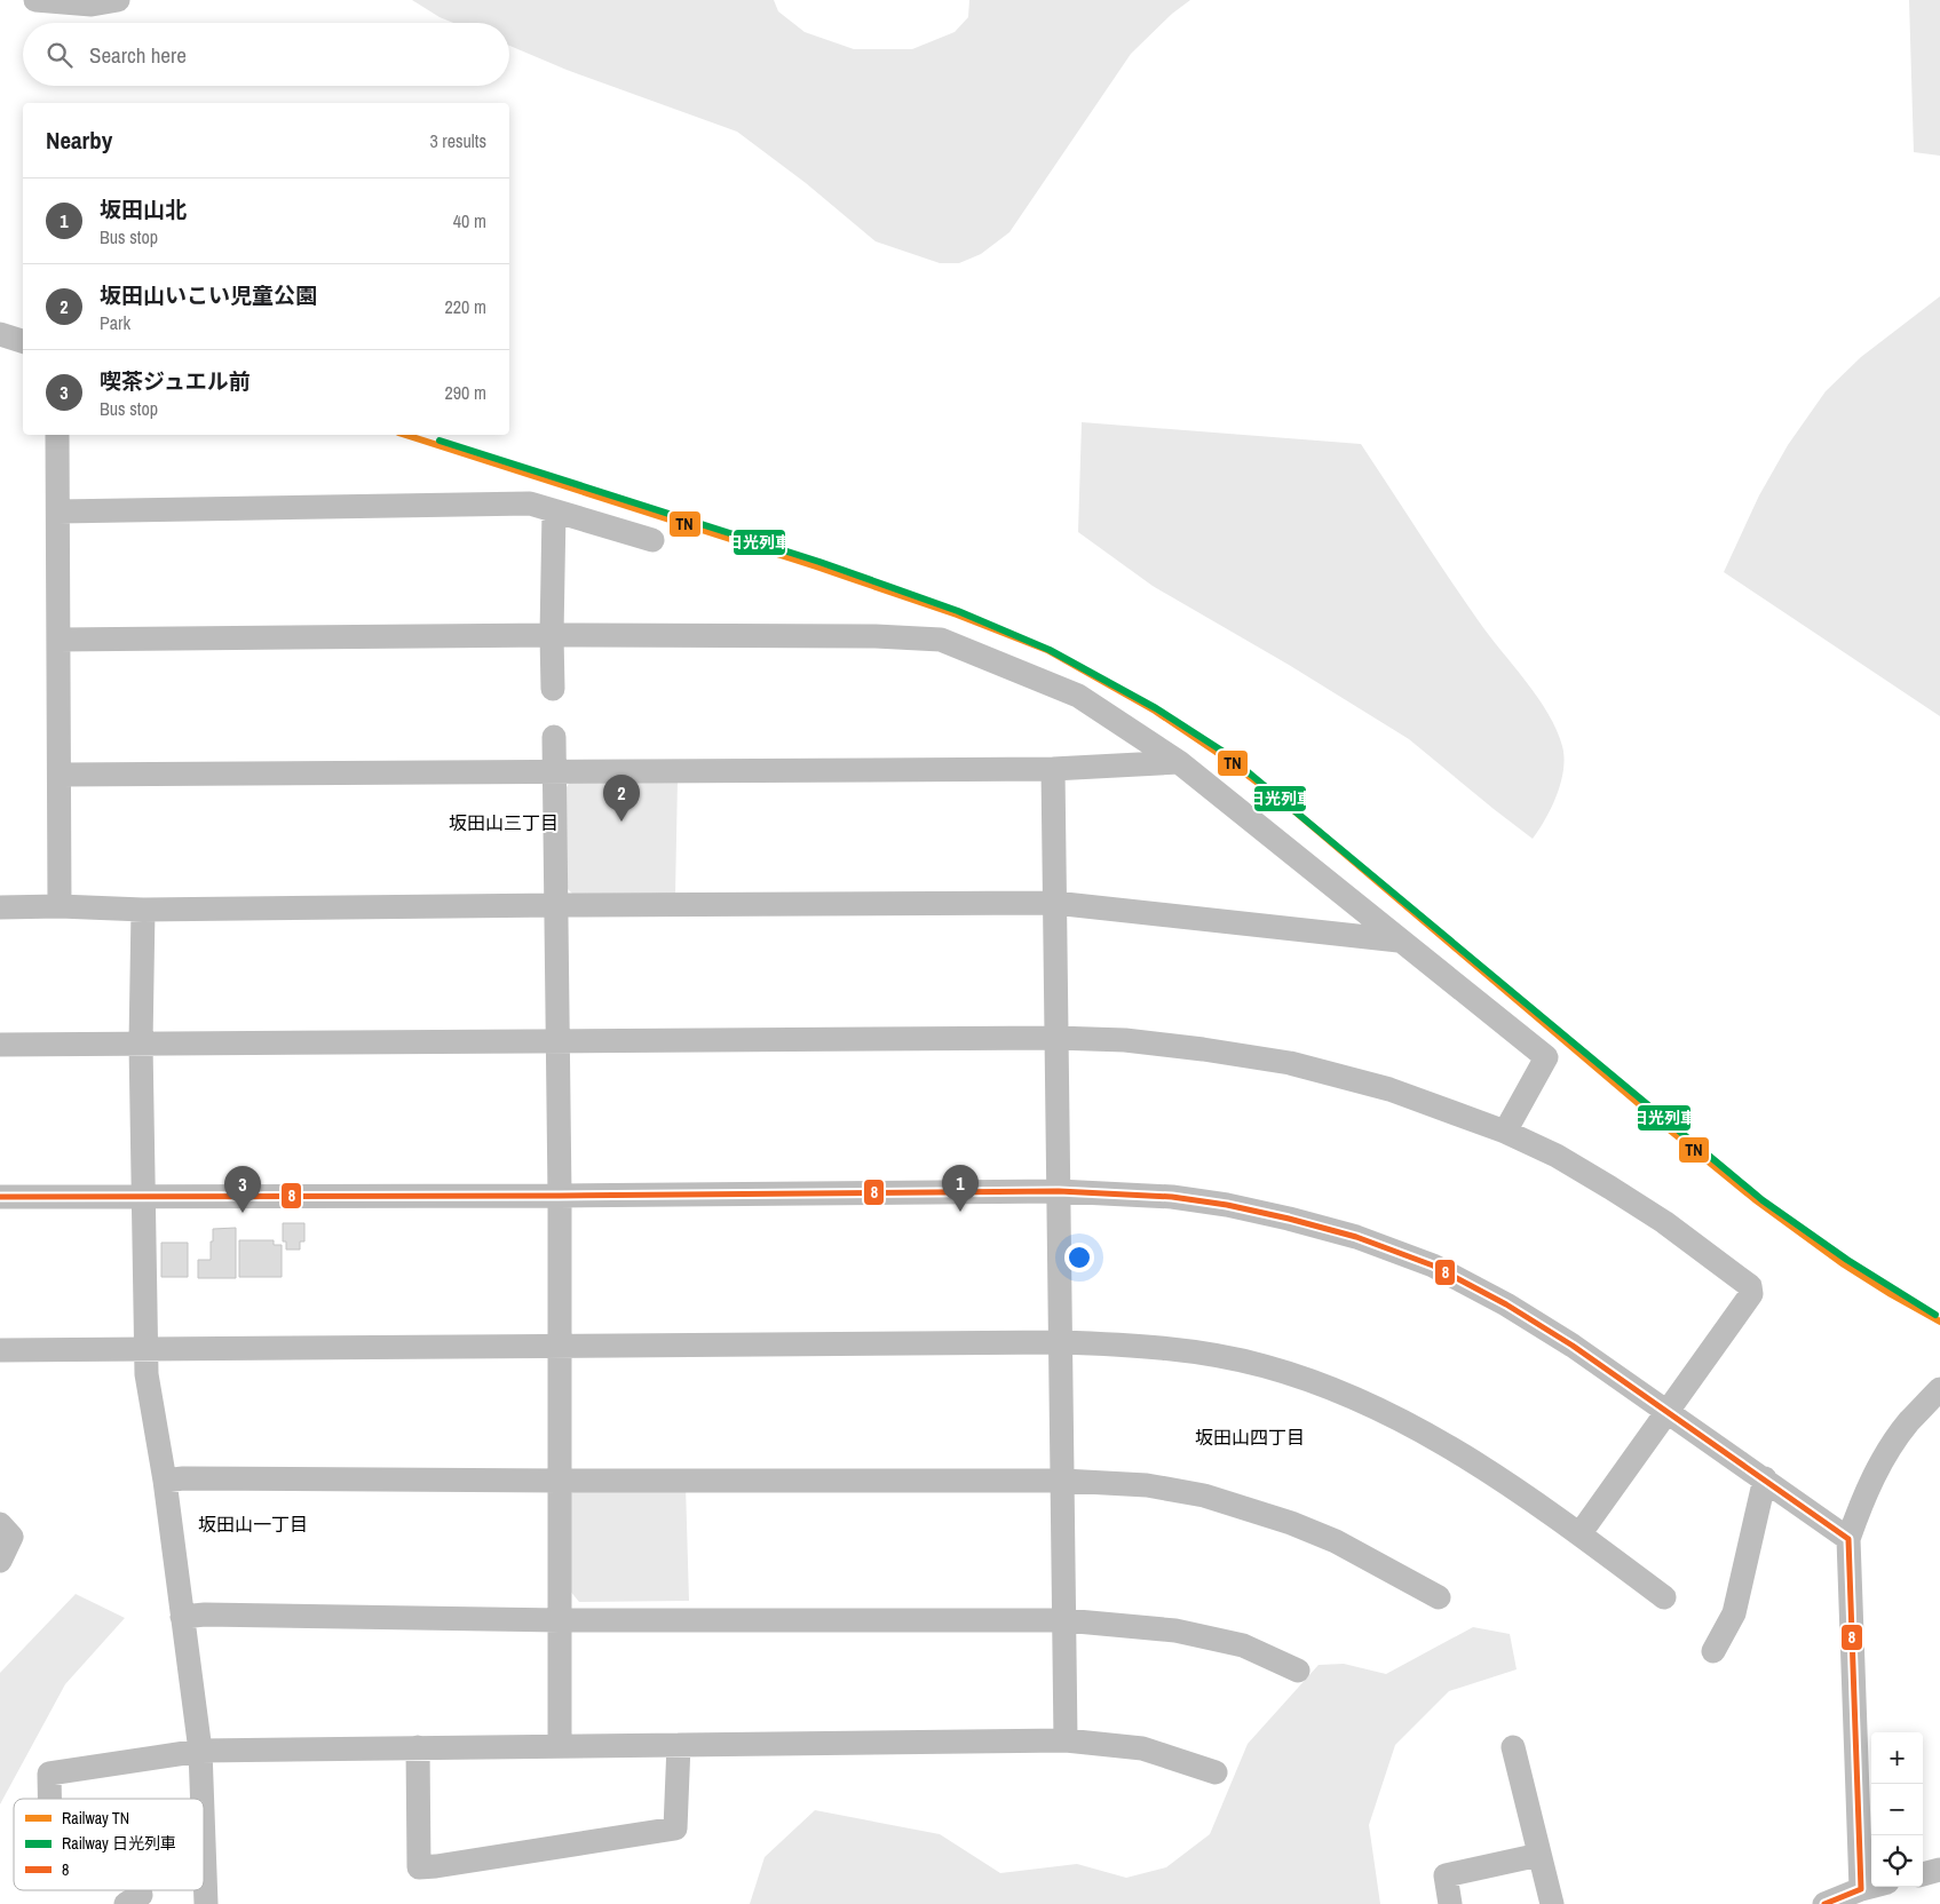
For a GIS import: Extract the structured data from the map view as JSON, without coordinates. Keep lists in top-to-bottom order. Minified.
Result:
{"districts":["坂田山三丁目","坂田山四丁目","坂田山一丁目"],"lines":["rail line TN","rail line 日光列車","transit line 8"],"legend":["Railway TN","Railway 日光列車","8"],"page":{"search":"Search here","heading":["Nearby","3 results"],"list":[{"mark":"1","name":"坂田山北","note":"Bus stop","value":"40 m"},{"mark":"2","name":"坂田山いこい児童公園","note":"Park","value":"220 m"},{"mark":"3","name":"喫茶ジュエル前","note":"Bus stop","value":"290 m"}],"pins":["2","1","3"],"map_buttons":["+","−"]}}
